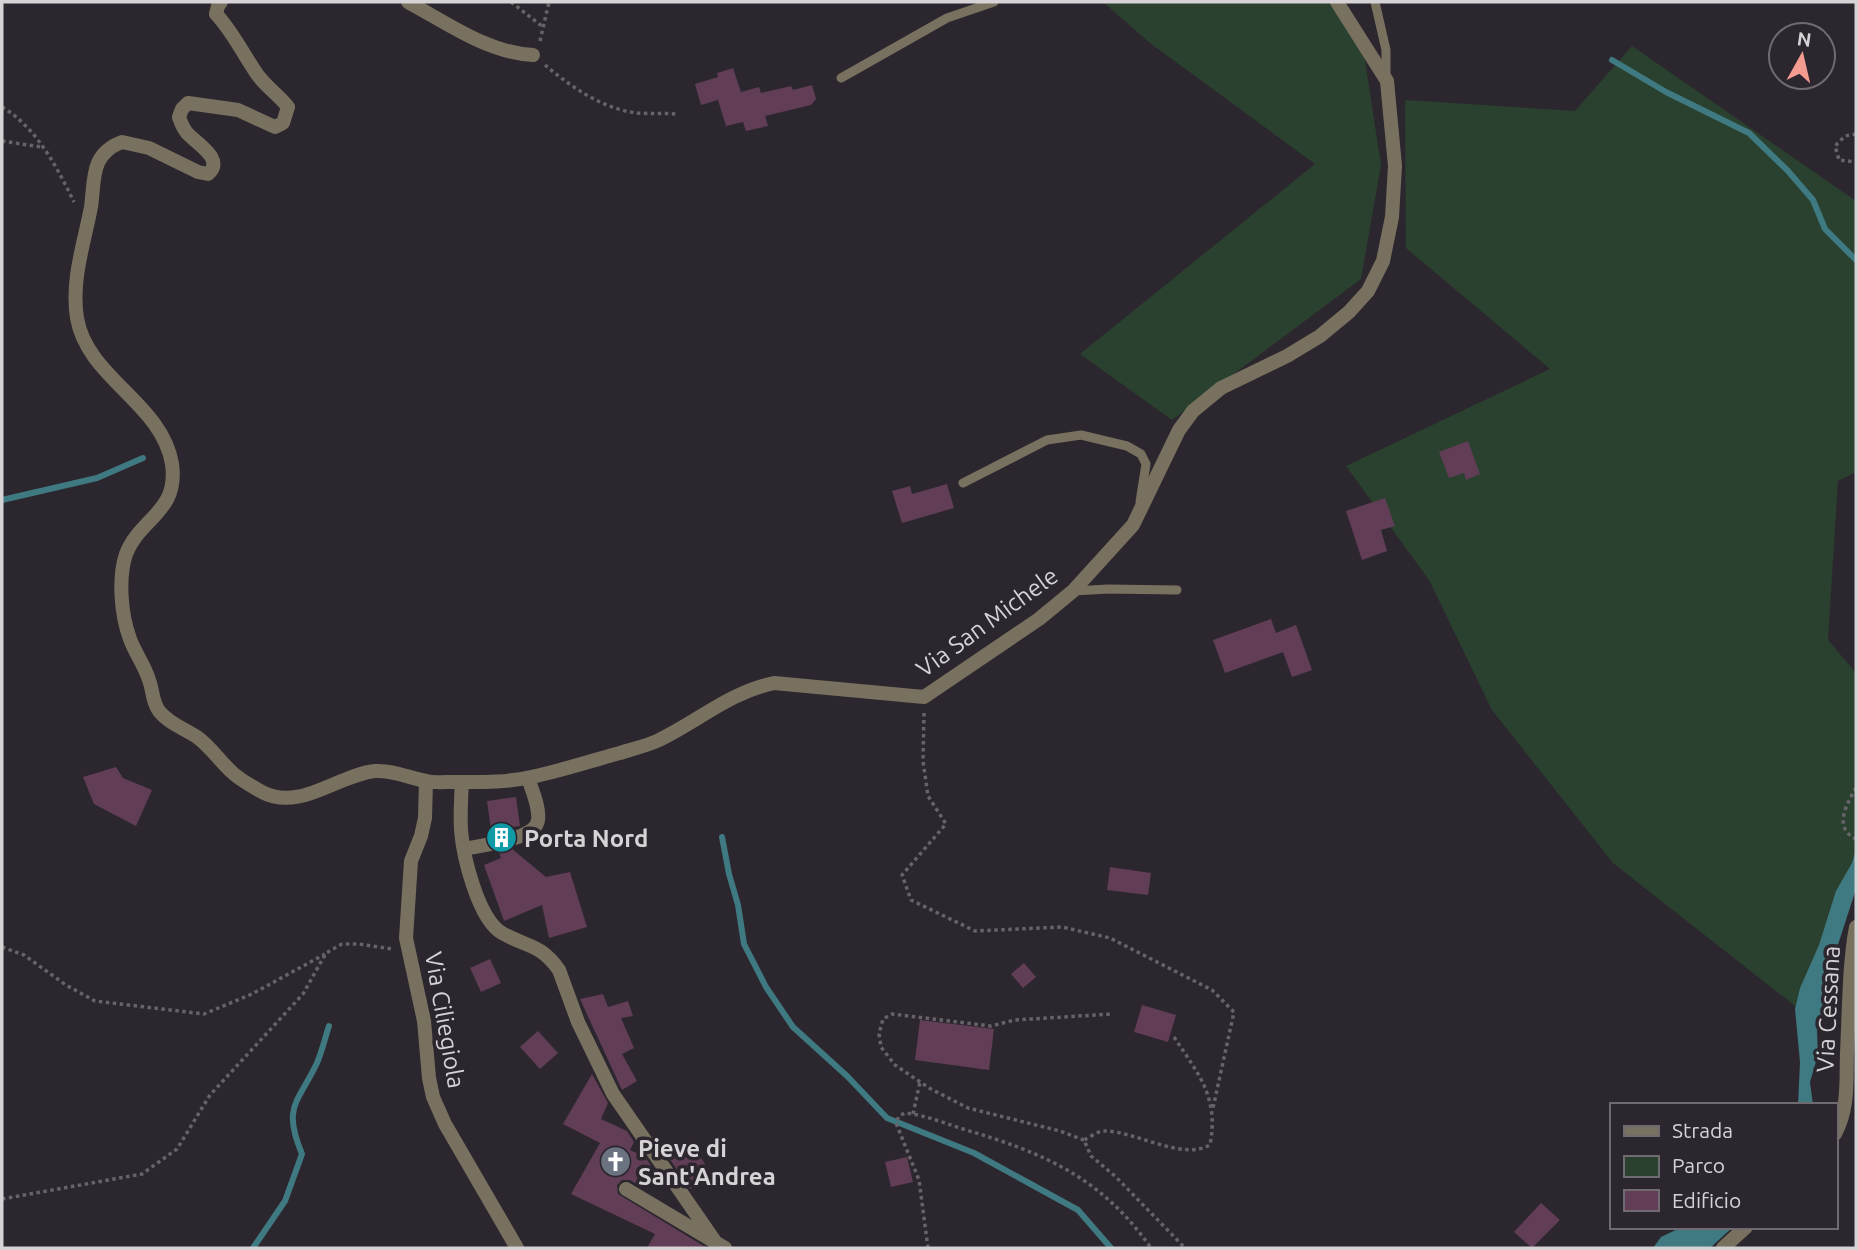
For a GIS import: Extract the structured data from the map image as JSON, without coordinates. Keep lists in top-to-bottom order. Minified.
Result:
{"streets":{"street":["Via San Michele","Via Cessana","Via Ciliegiola"]},"crossings":[["Via San Michele","Via Ciliegiola"]],"places":{"building":["Porta Nord"],"church":["Pieve di Sant'Andrea"]},"legend":["Strada","Parco","Edificio"],"north":"top"}
